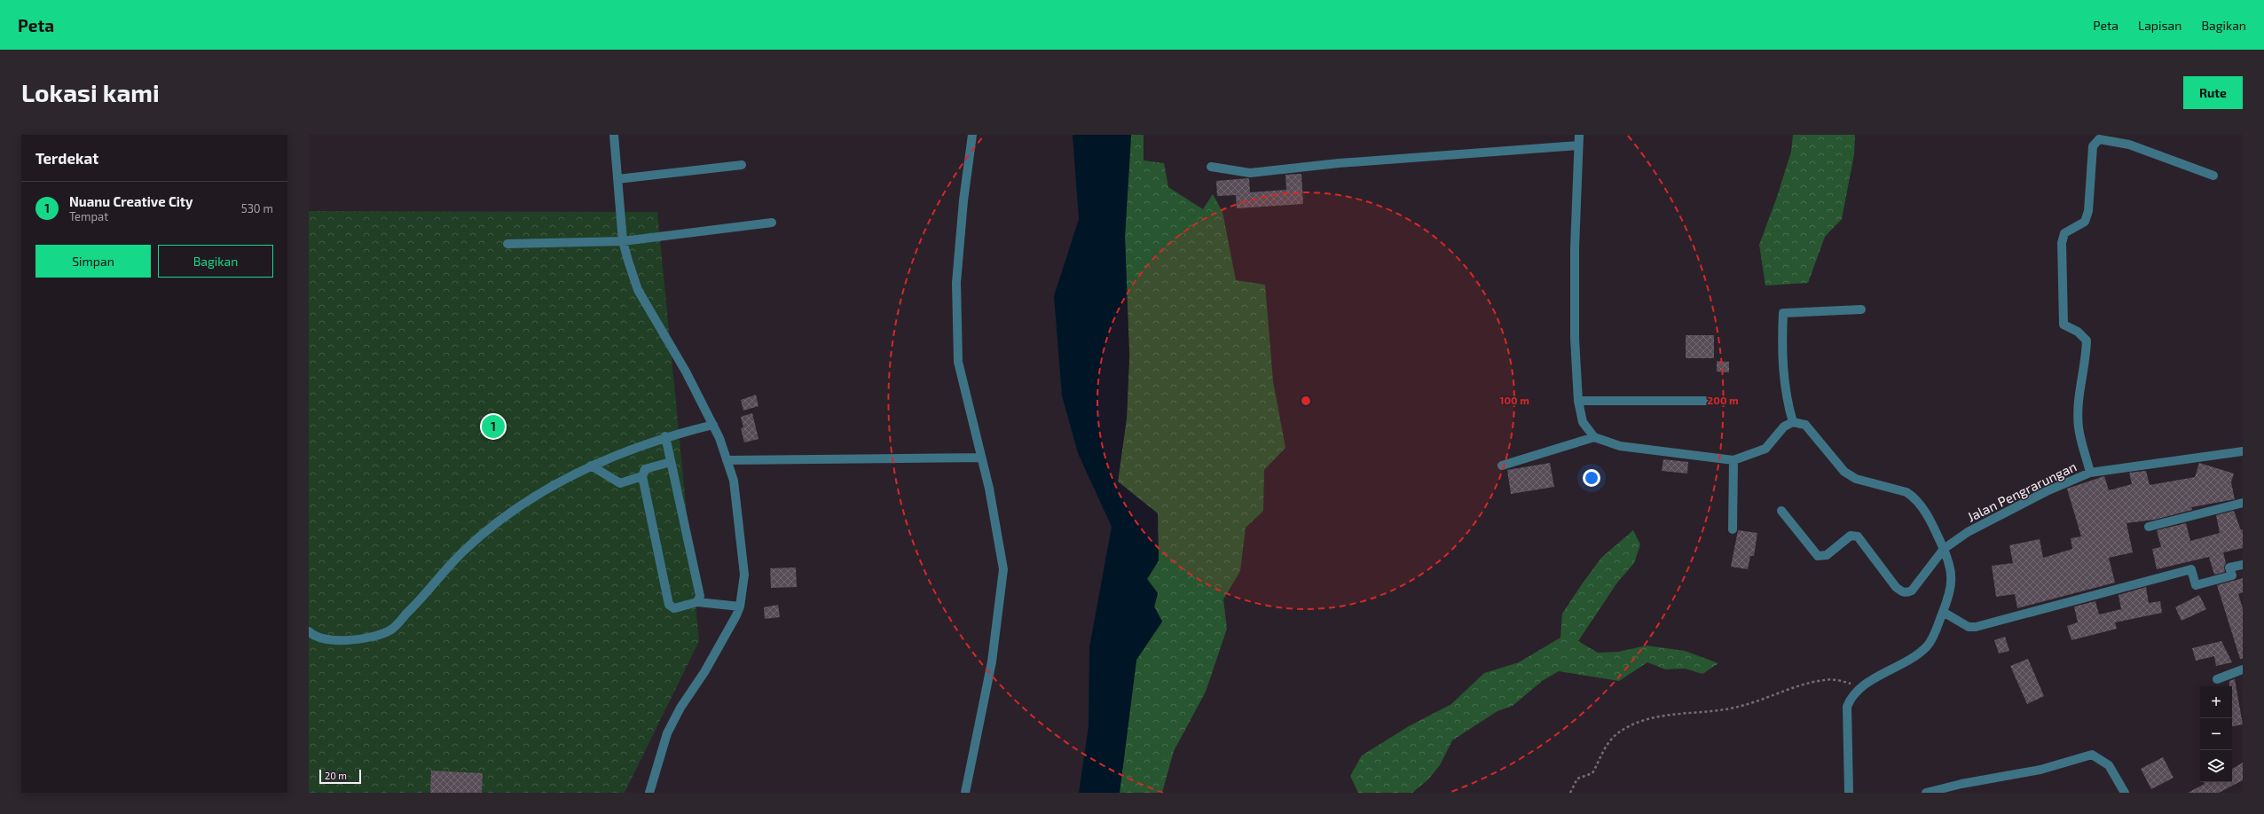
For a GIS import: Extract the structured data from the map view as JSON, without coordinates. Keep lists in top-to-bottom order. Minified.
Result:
{"streets":{"street":["Jalan Pengrarungan"]},"scale_bar":"20 m","page":{"header":"Peta","nav":["Peta","Lapisan","Bagikan"],"buttons":["Rute",["Simpan","Bagikan"]],"title":"Lokasi kami","heading":"Terdekat","list":[{"mark":"1","name":"Nuanu Creative City","note":"Tempat","value":"530 m"}],"pins":"1","map_buttons":["+","−"],"scale":"20 m"},"rings":["100 m","200 m"]}
